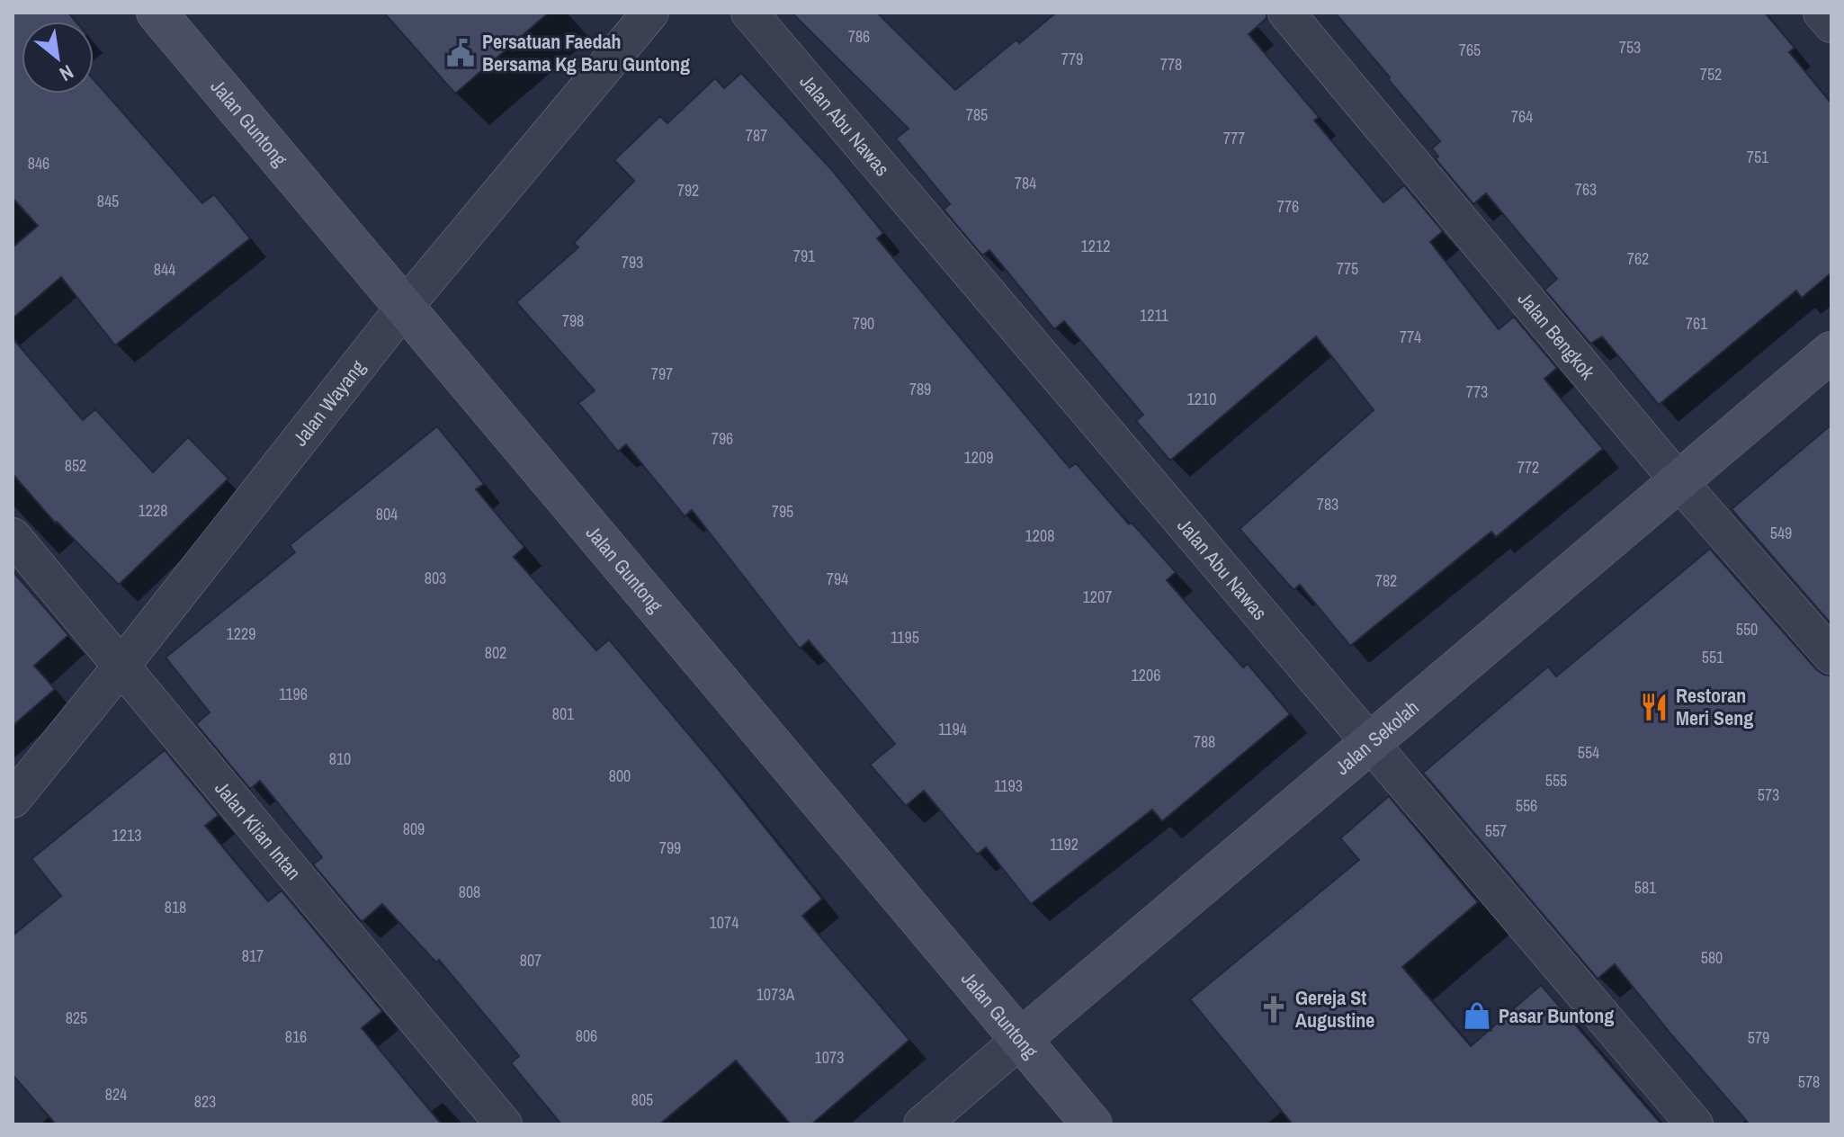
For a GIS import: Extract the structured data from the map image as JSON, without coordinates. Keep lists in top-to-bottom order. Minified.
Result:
{"streets":{"street":["Jalan Guntong","Jalan Abu Nawas","Jalan Bengkok","Jalan Wayang","Jalan Sekolah","Jalan Klian Intan"]},"crossings":[["Jalan Guntong","Jalan Wayang"],["Jalan Guntong","Jalan Sekolah"],["Jalan Abu Nawas","Jalan Sekolah"],["Jalan Bengkok","Jalan Sekolah"],["Jalan Wayang","Jalan Klian Intan"]],"places":{"public building":["Persatuan Faedah Bersama Kg Baru Guntong"],"restaurant":["Restoran Meri Seng"],"church":["Gereja St Augustine"],"shop":["Pasar Buntong"]},"house_numbers":["786","753","765","779","778","752","785","764","787","777","751","846","784","763","792","845","776","1212","791","762","793","775","844","1211","798","790","761","774","797","789","773","1210","796","1209","852","772","783","1228","795","804","549","1208","803","794","782","1207","550","1229","1195","802","551","1206","1196","801","1194","788","554","810","800","555","1193","573","556","809","557","1213","1192","799","581","808","818","1074","817","580","807","1073A","825","806","816","579","1073","578","824","805","823"],"north":"bottom right"}
